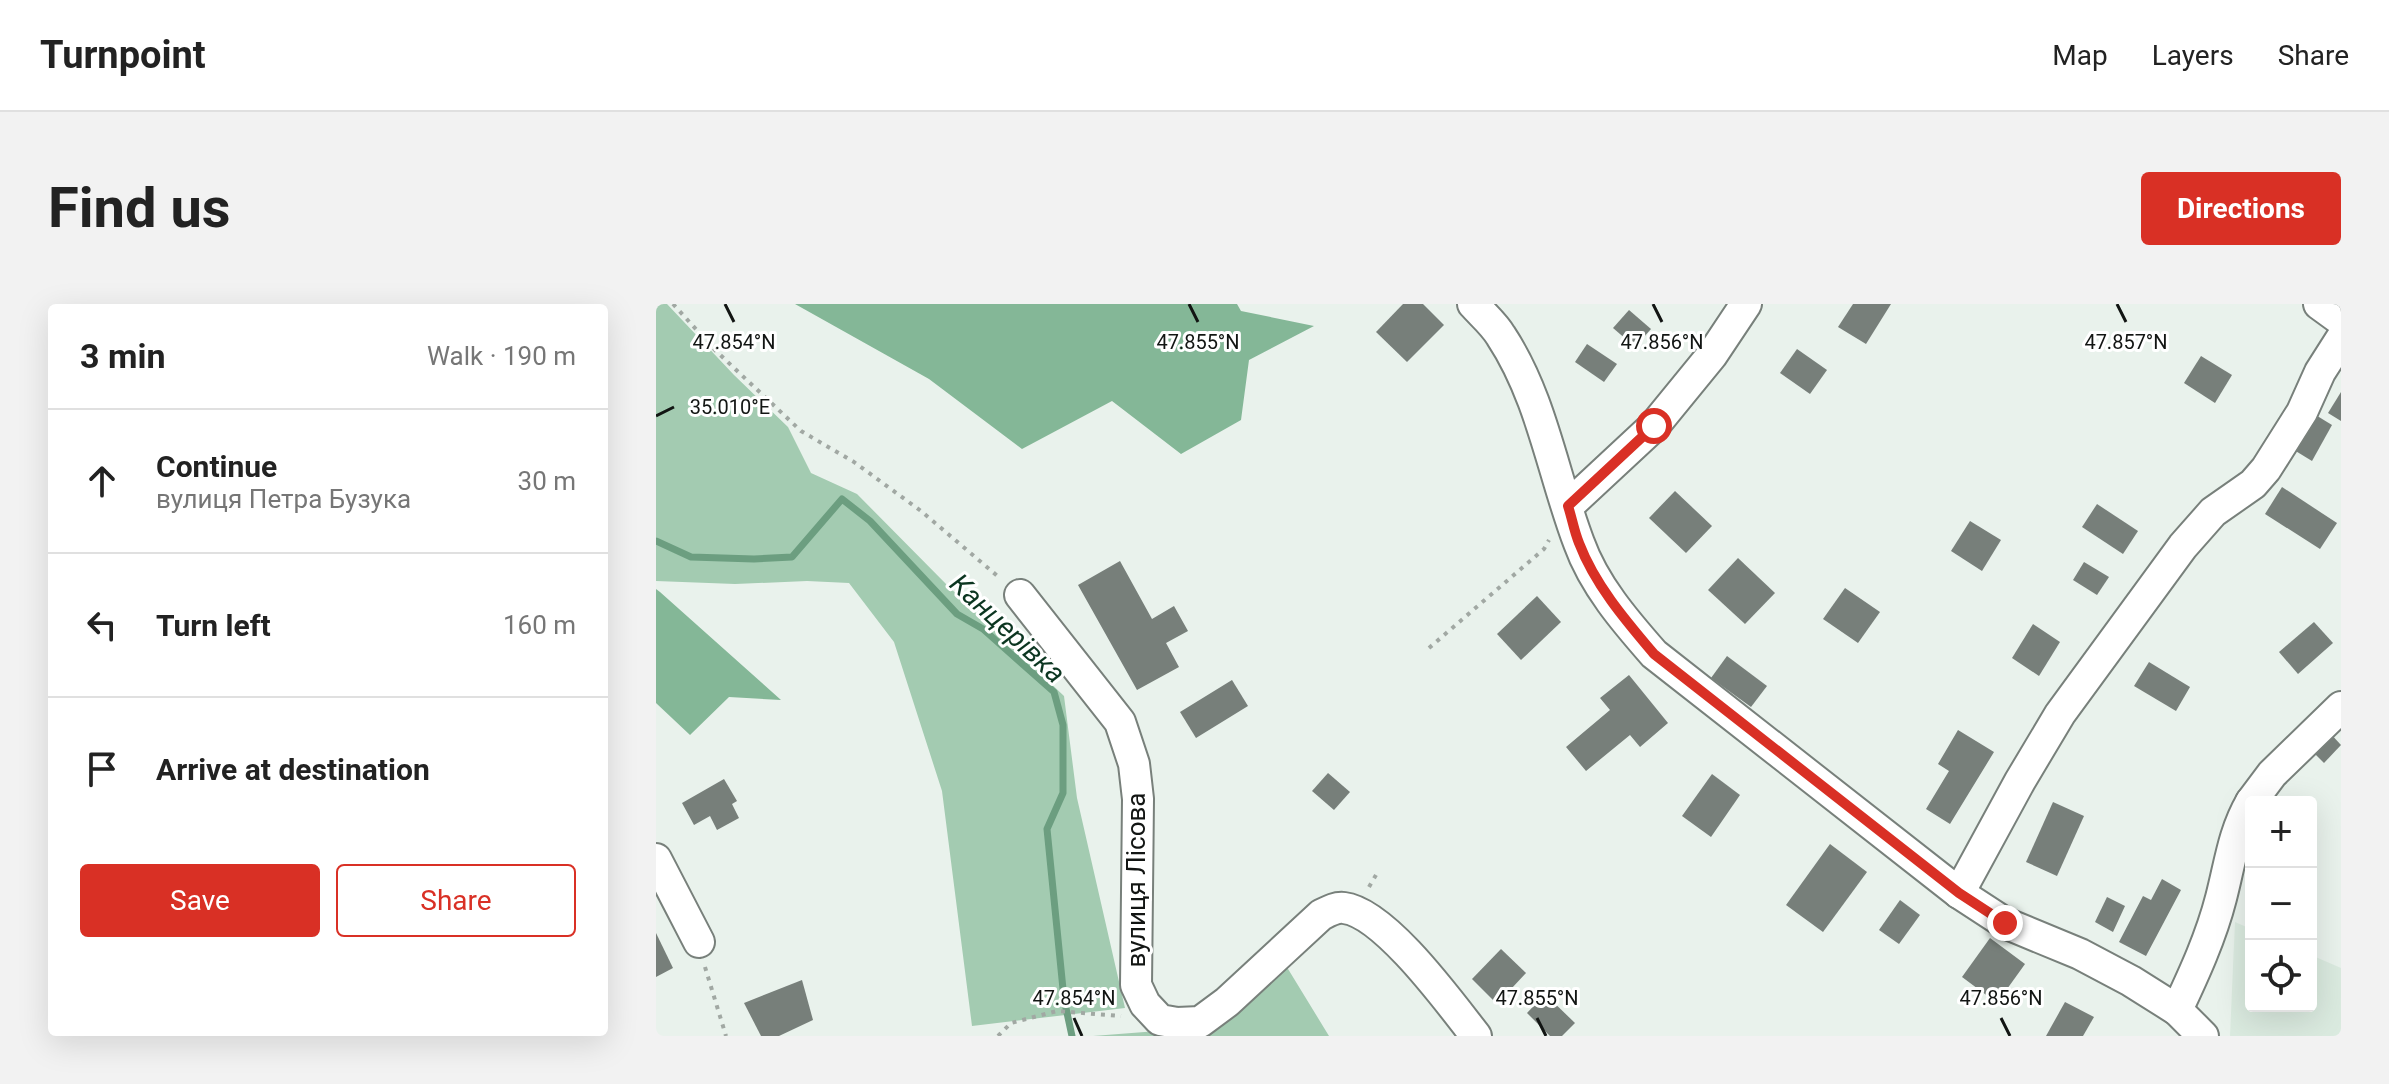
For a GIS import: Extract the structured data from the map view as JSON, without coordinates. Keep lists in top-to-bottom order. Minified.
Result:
{"streets":{"street":["вулиця Лісова"]},"water":["Канцерівка"],"page":{"header":"Turnpoint","nav":["Map","Layers","Share"],"buttons":["Directions",["Save","Share"]],"title":"Find us","heading":["3 min","Walk · 190 m"],"list":[["Continue","вулиця Петра Бузука","30 m"],["Turn left","160 m"],"Arrive at destination"],"map_buttons":["+","−"]},"coordinates":["47.854°N","47.855°N","47.856°N","47.857°N","35.010°E"]}
